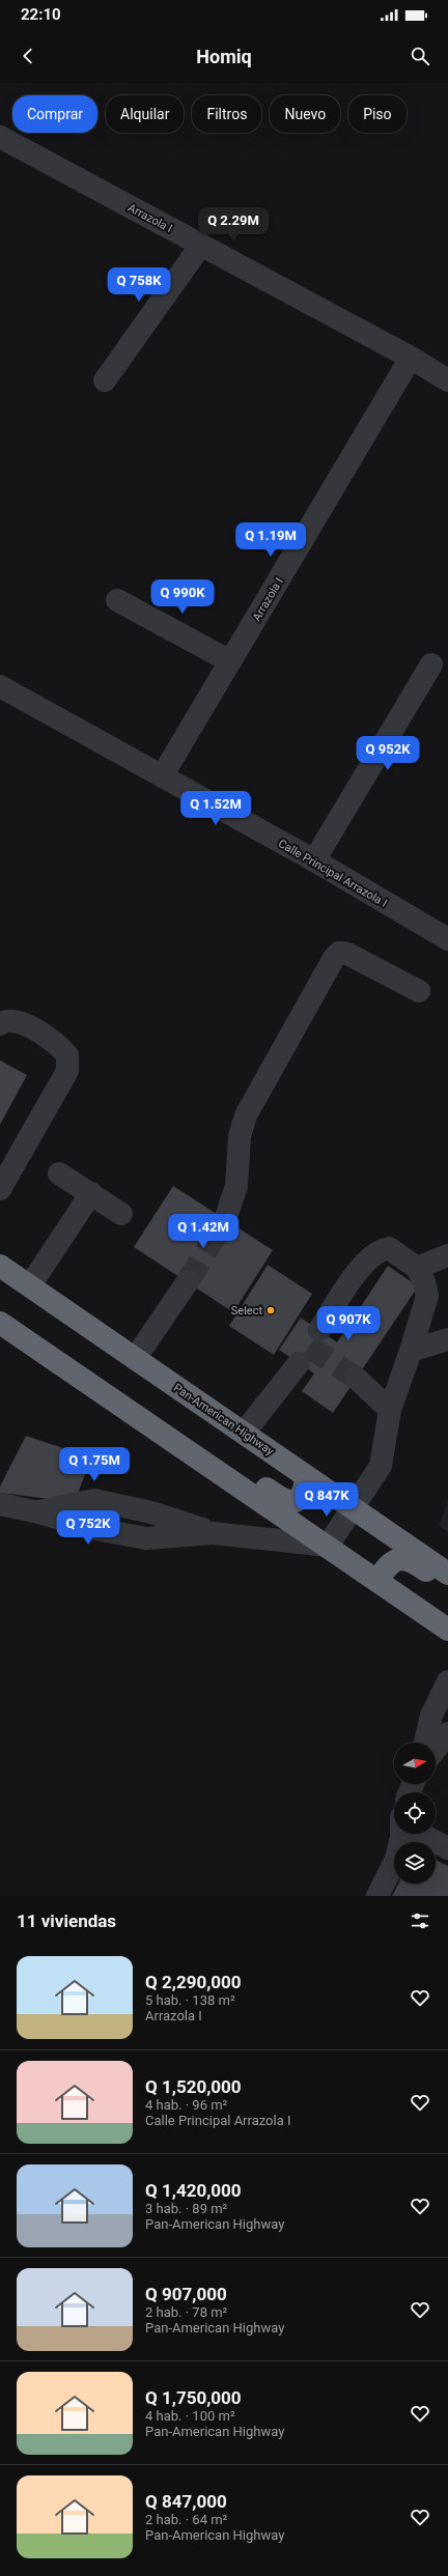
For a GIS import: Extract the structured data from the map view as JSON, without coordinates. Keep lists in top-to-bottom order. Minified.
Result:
{"streets":{"highway":["Pan-American Highway"],"street":["Arrazola I","Calle Principal Arrazola I"]},"crossings":[["Arrazola I","Calle Principal Arrazola I"]],"places":["Select"],"north":"right","page":{"status":"22:10","header":"Homiq","chip":["Comprar","Alquilar","Filtros","Nuevo","Piso"],"price":["Q 2.29M","Q 758K","Q 1.19M","Q 990K","Q 952K","Q 1.52M","Q 1.42M","Q 907K","Q 1.75M","Q 847K","Q 752K"],"heading":"11 viviendas","list":[{"name":"Q 2,290,000","note":"5 hab. · 138 m² · Arrazola I"},{"name":"Q 1,520,000","note":"4 hab. · 96 m² · Calle Principal Arrazola I"},{"name":"Q 1,420,000","note":"3 hab. · 89 m² · Pan-American Highway"},{"name":"Q 907,000","note":"2 hab. · 78 m² · Pan-American Highway"},{"name":"Q 1,750,000","note":"4 hab. · 100 m² · Pan-American Highway"},{"name":"Q 847,000","note":"2 hab. · 64 m² · Pan-American Highway"}]}}
